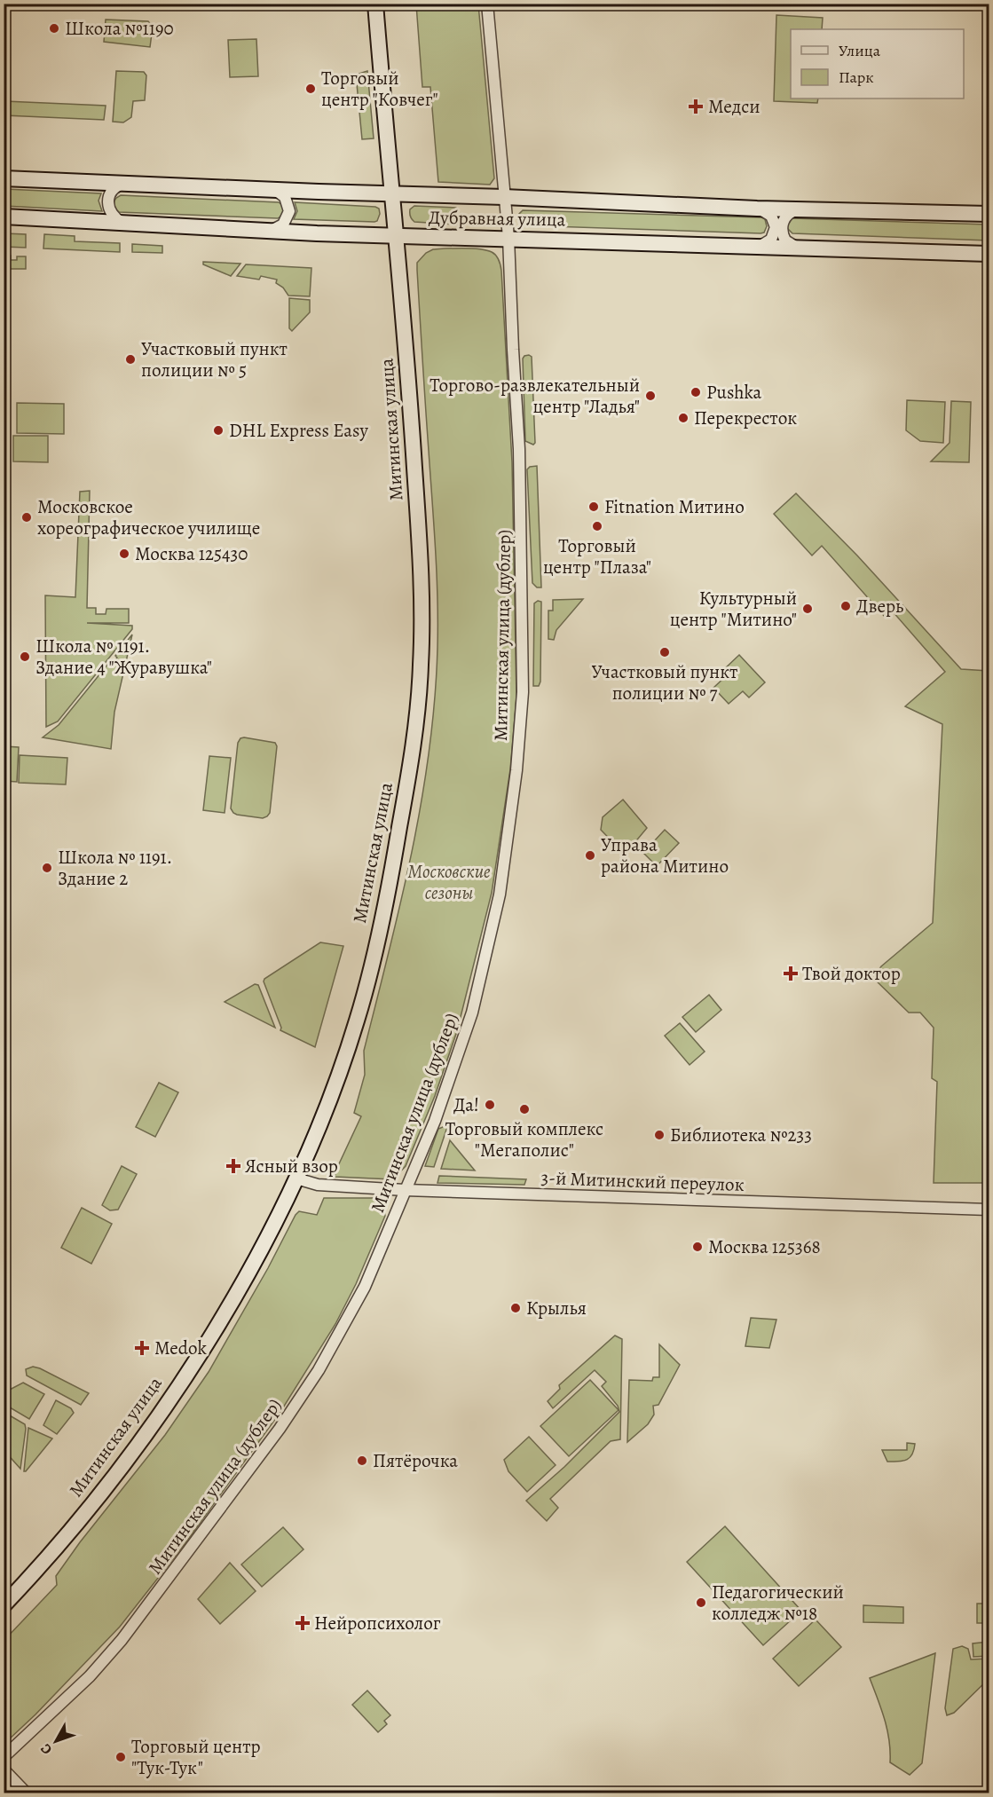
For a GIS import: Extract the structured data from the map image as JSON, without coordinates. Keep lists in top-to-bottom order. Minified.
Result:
{"streets":{"main road":["Дубравная улица","Митинская улица"],"street":["Митинская улица (дублер)","3-й Митинский переулок"]},"crossings":[["Дубравная улица","Митинская улица"],["Дубравная улица","Митинская улица (дублер)"],["Митинская улица","3-й Митинский переулок"],["Митинская улица (дублер)","3-й Митинский переулок"]],"parks":["Московские сезоны"],"places":{"other":["Школа №1190","Торговый центр \"Ковчег\"","Участковый пункт полиции № 5","Pushka","Торгово-развлекательный центр \"Ладья\"","Перекресток","DHL Express Easy","Fitnation Митино","Московское хореографическое училище","Торговый центр \"Плаза\"","Москва 125430","Дверь","Культурный центр \"Митино\"","Участковый пункт полиции № 7","Школа № 1191. Здание 4 \"Журавушка\"","Управа района Митино","Школа № 1191. Здание 2","Да!","Торговый комплекс \"Мегаполис\"","Библиотека №233","Москва 125368","Крылья","Пятёрочка","Педагогический колледж №18","Торговый центр \"Тук-Тук\""],"health":["Медси","Твой доктор","Ясный взор","Medok","Нейропсихолог"]},"legend":["Улица","Парк"],"north":"bottom left"}
